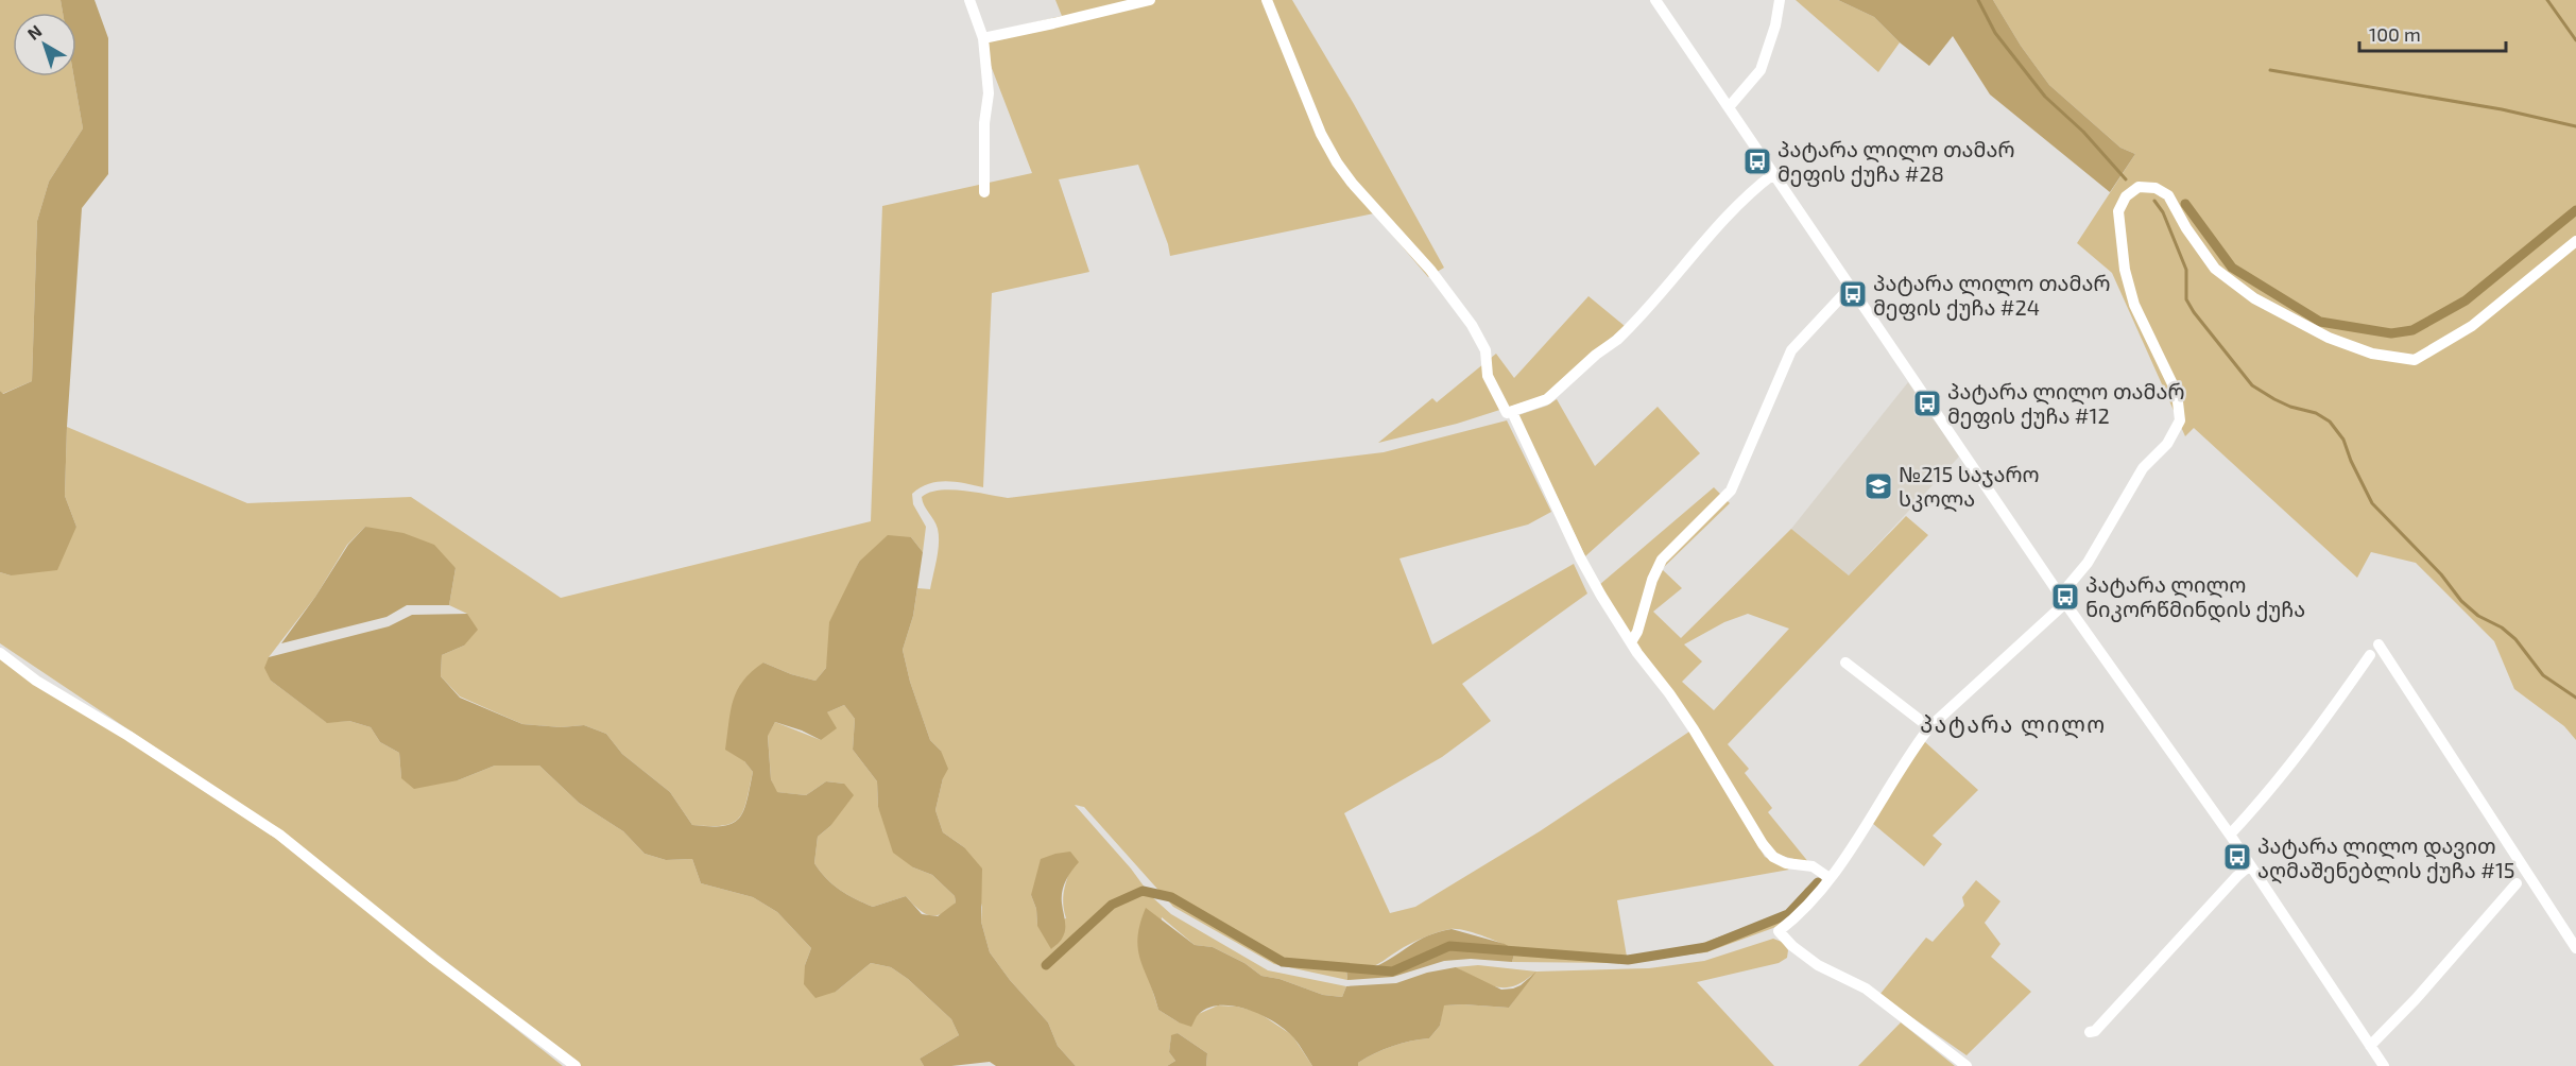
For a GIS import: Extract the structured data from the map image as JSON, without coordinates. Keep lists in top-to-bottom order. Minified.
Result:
{"districts":["პატარა ლილო"],"places":{"bus stop":["პატარა ლილო თამარ მეფის ქუჩა #28","პატარა ლილო თამარ მეფის ქუჩა #24","პატარა ლილო თამარ მეფის ქუჩა #12","პატარა ლილო ნიკორწმინდის ქუჩა","პატარა ლილო დავით აღმაშენებლის ქუჩა #15"],"school or university":["№215 საჯარო სკოლა"]},"scale_bar":"100 m","north":"top left"}
